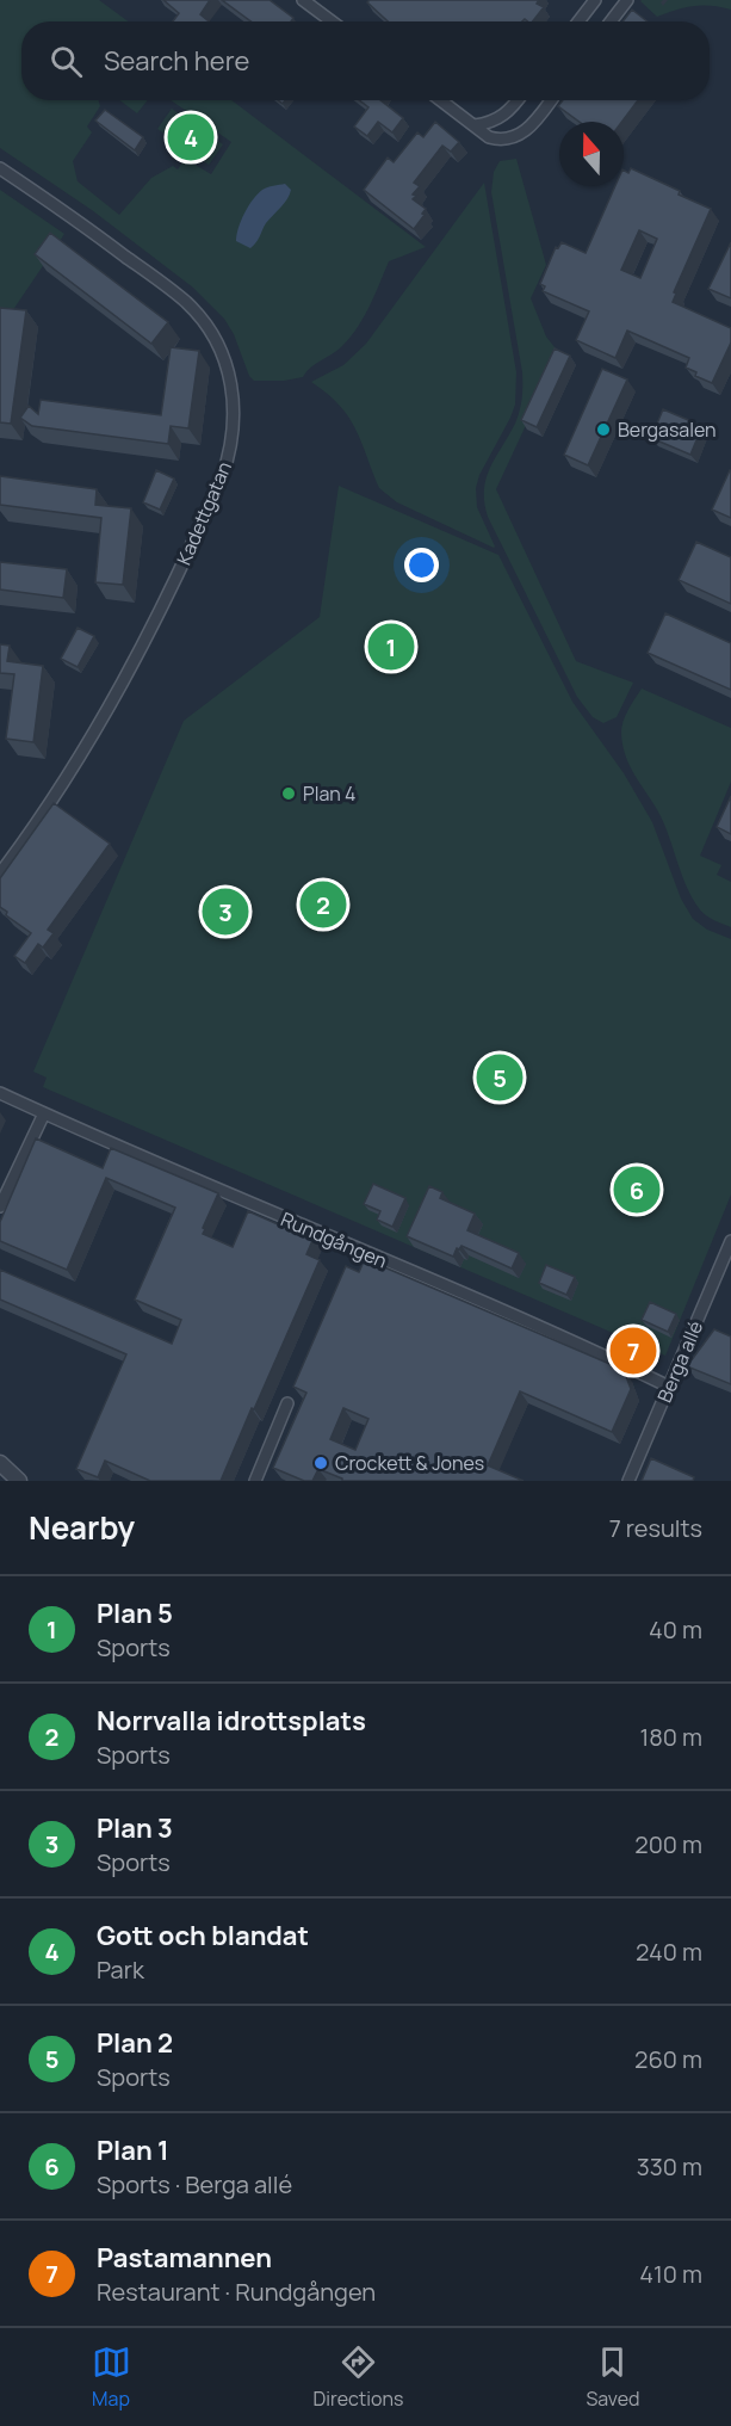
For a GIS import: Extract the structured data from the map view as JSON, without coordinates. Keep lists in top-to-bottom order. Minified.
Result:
{"streets":{"street":["Kadettgatan","Rundgången","Berga allé"]},"crossings":[["Rundgången","Berga allé"]],"places":["Bergasalen","Plan 4","Crockett & Jones"],"north":"top","page":{"search":"Search here","pins":["4","1","2","3","5","6","7"],"heading":["Nearby","7 results"],"list":[{"mark":"1","name":"Plan 5","note":"Sports","value":"40 m"},{"mark":"2","name":"Norrvalla idrottsplats","note":"Sports","value":"180 m"},{"mark":"3","name":"Plan 3","note":"Sports","value":"200 m"},{"mark":"4","name":"Gott och blandat","note":"Park","value":"240 m"},{"mark":"5","name":"Plan 2","note":"Sports","value":"260 m"},{"mark":"6","name":"Plan 1","note":"Sports · Berga allé","value":"330 m"},{"mark":"7","name":"Pastamannen","note":"Restaurant · Rundgången","value":"410 m"}],"nav":["Map","Directions","Saved"]}}
